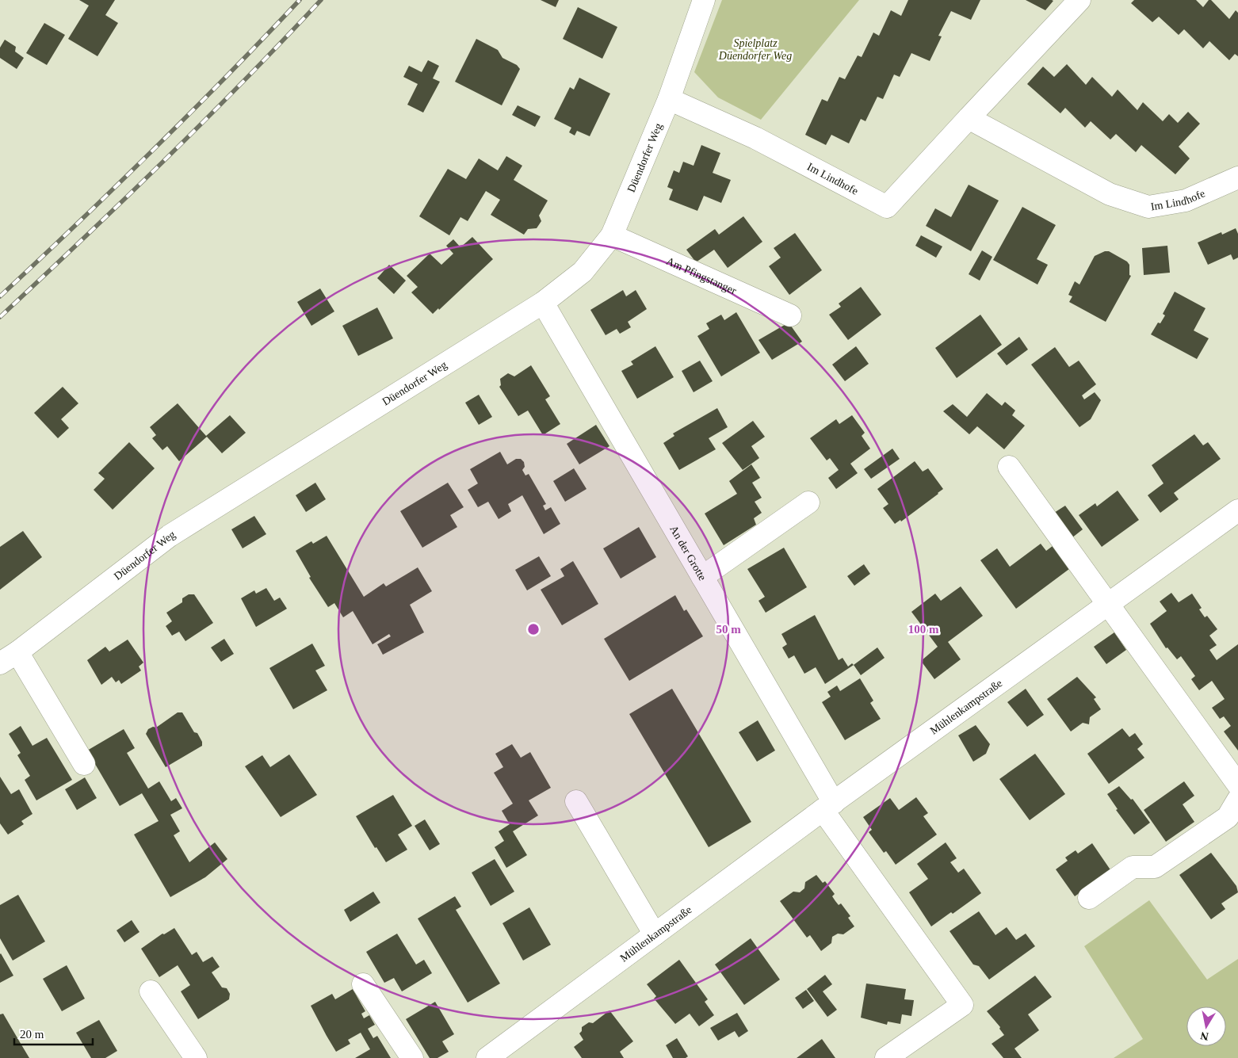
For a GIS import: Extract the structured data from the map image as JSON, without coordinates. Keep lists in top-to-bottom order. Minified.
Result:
{"streets":{"street":["Düendorfer Weg","Im Lindhofe","Am Pfingstanger","An der Grotte","Mühlenkampstraße"]},"crossings":[["Düendorfer Weg","Im Lindhofe"],["Düendorfer Weg","Am Pfingstanger"],["Düendorfer Weg","An der Grotte"],["An der Grotte","Mühlenkampstraße"]],"parks":["Spielplatz Düendorfer Weg"],"scale_bar":"20 m","north":"bottom","rings":["50 m","100 m"]}
